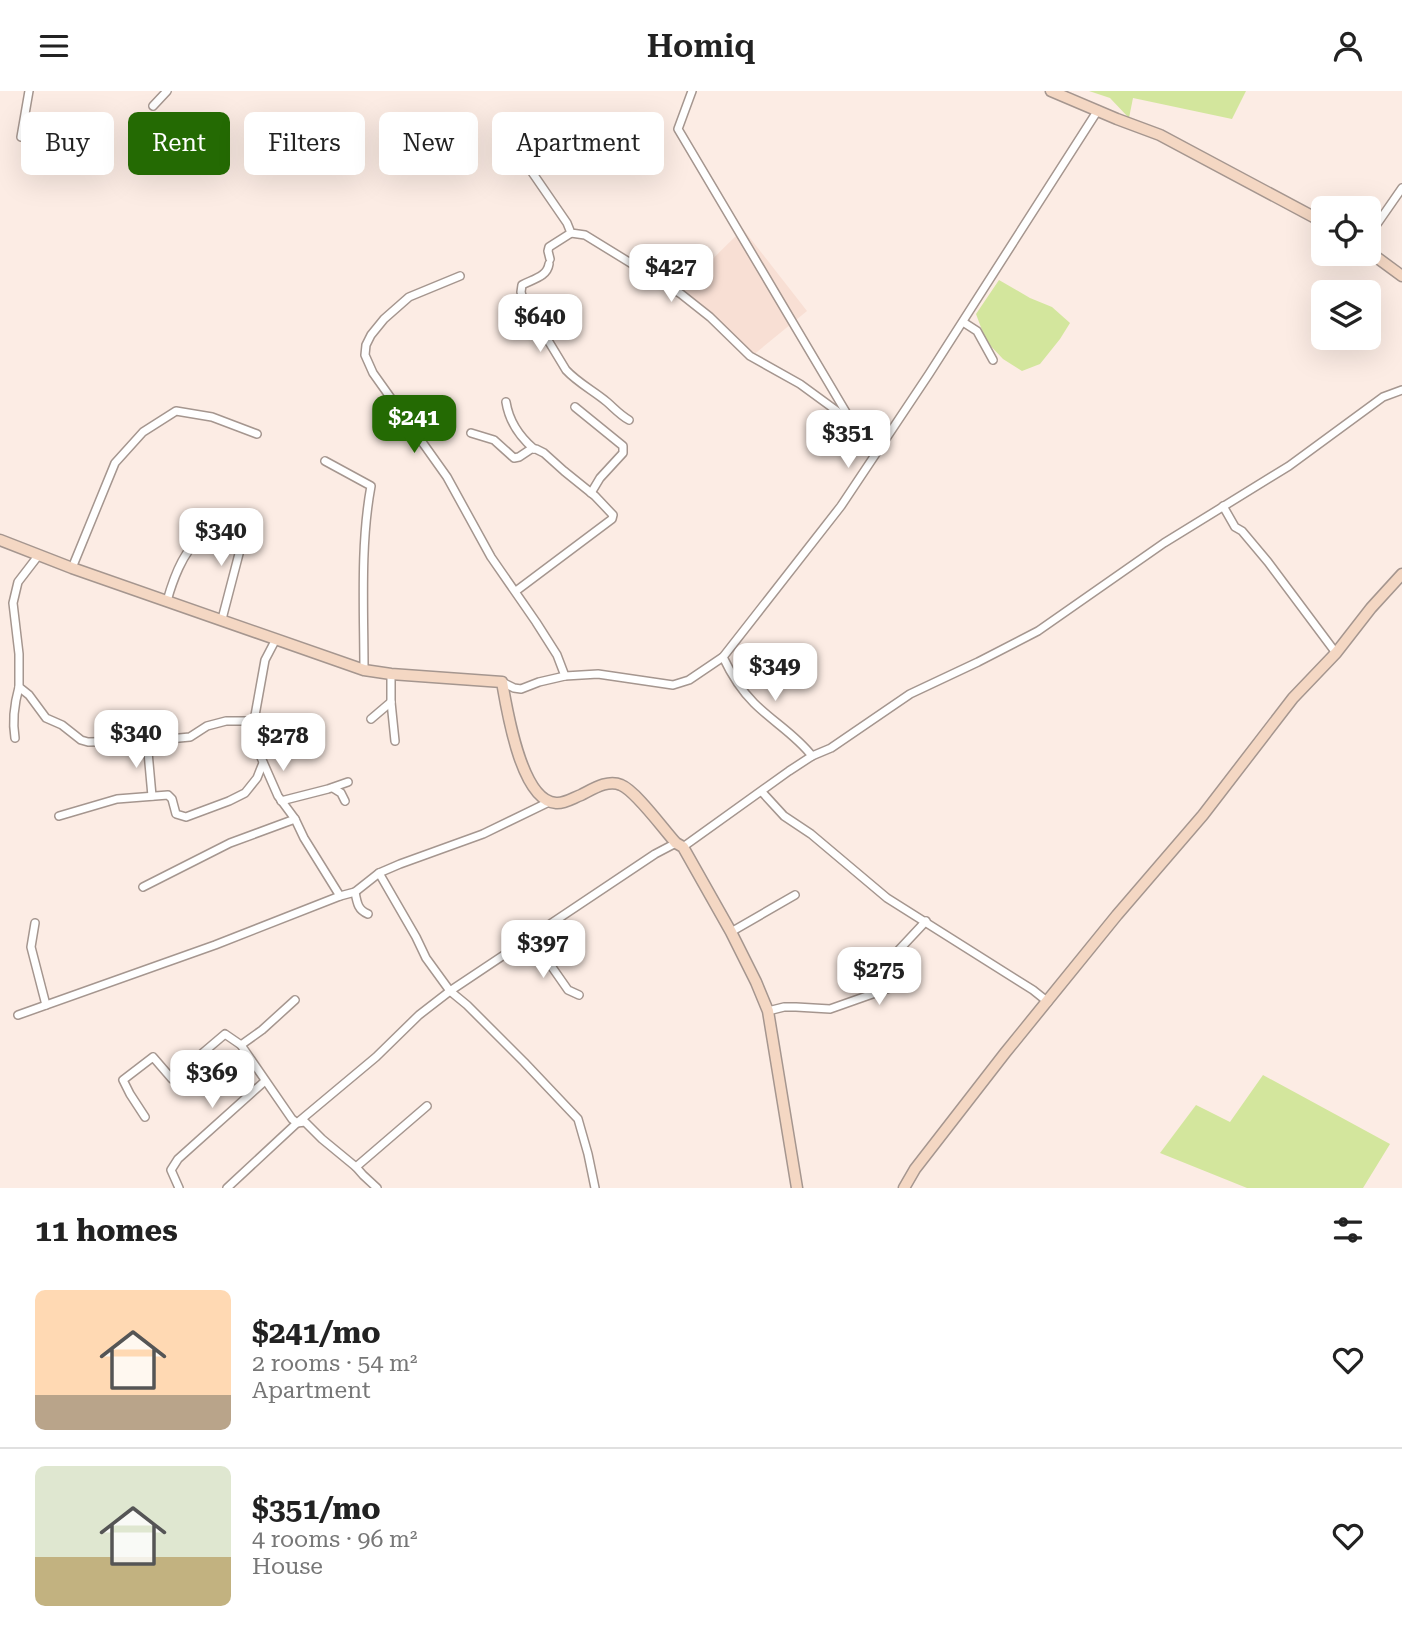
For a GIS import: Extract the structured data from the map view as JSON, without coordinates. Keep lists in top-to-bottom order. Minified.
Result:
{"page":{"header":"Homiq","chip":["Buy","Rent","Filters","New","Apartment"],"price":["$427","$640","$241","$351","$340","$349","$340","$278","$397","$275","$369"],"heading":"11 homes","list":[{"name":"$241/mo","note":"2 rooms · 54 m² · Apartment"},{"name":"$351/mo","note":"4 rooms · 96 m² · House"}]}}
